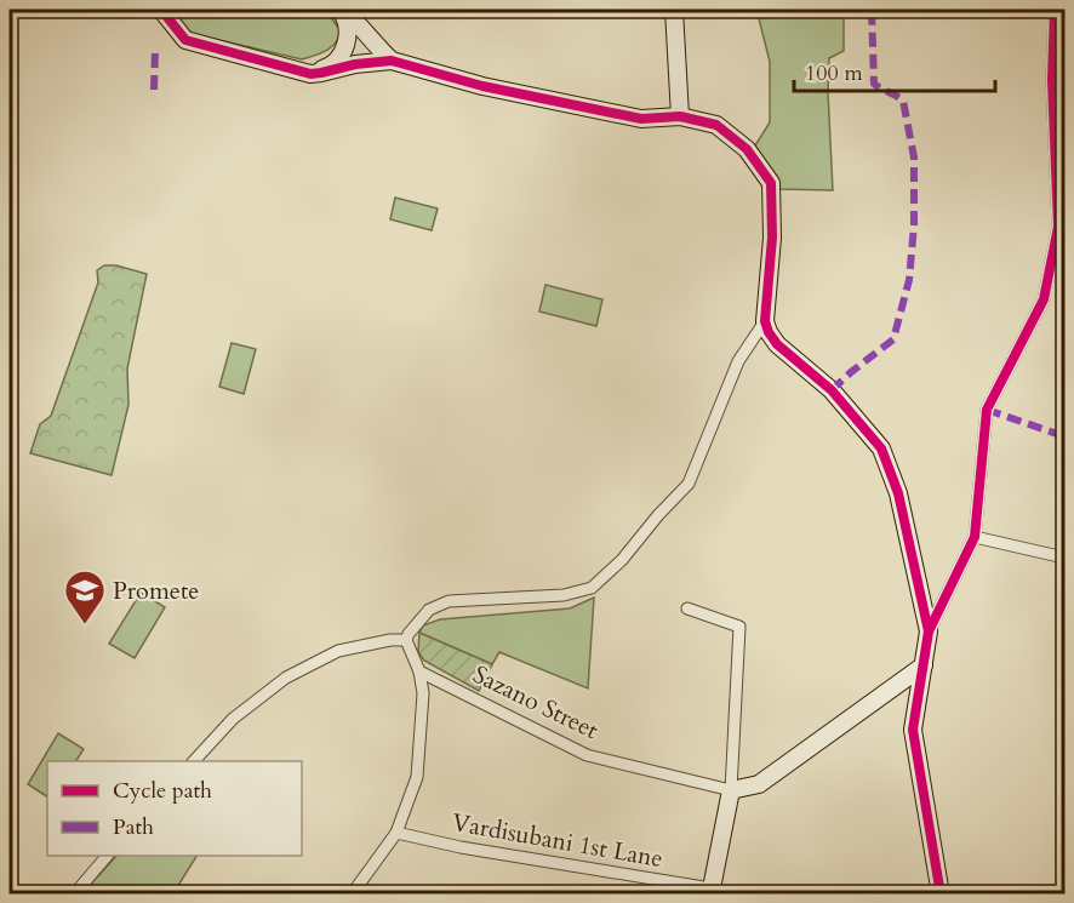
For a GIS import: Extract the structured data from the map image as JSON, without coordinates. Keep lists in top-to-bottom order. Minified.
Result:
{"streets":{"street":["Sazano Street","Vardisubani 1st Lane"]},"places":{"school or university":["Promete"]},"legend":["Cycle path","Path"],"scale_bar":"100 m"}
